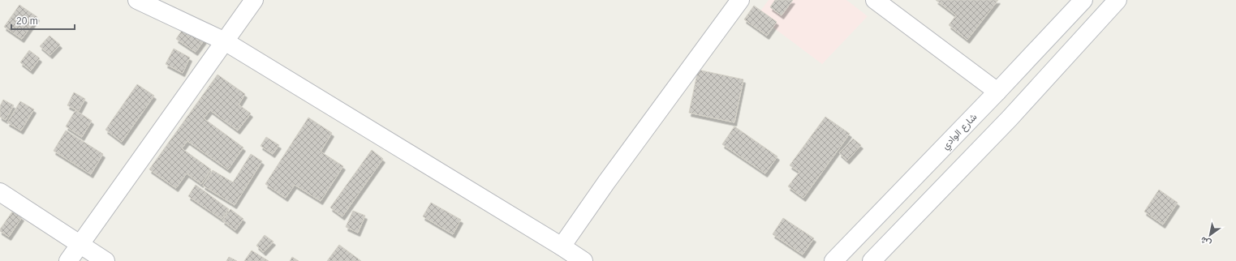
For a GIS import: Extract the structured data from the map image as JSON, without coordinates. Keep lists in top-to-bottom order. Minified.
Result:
{"streets":{"street":["شارع الوادي"]},"scale_bar":"20 m","north":"bottom left"}
